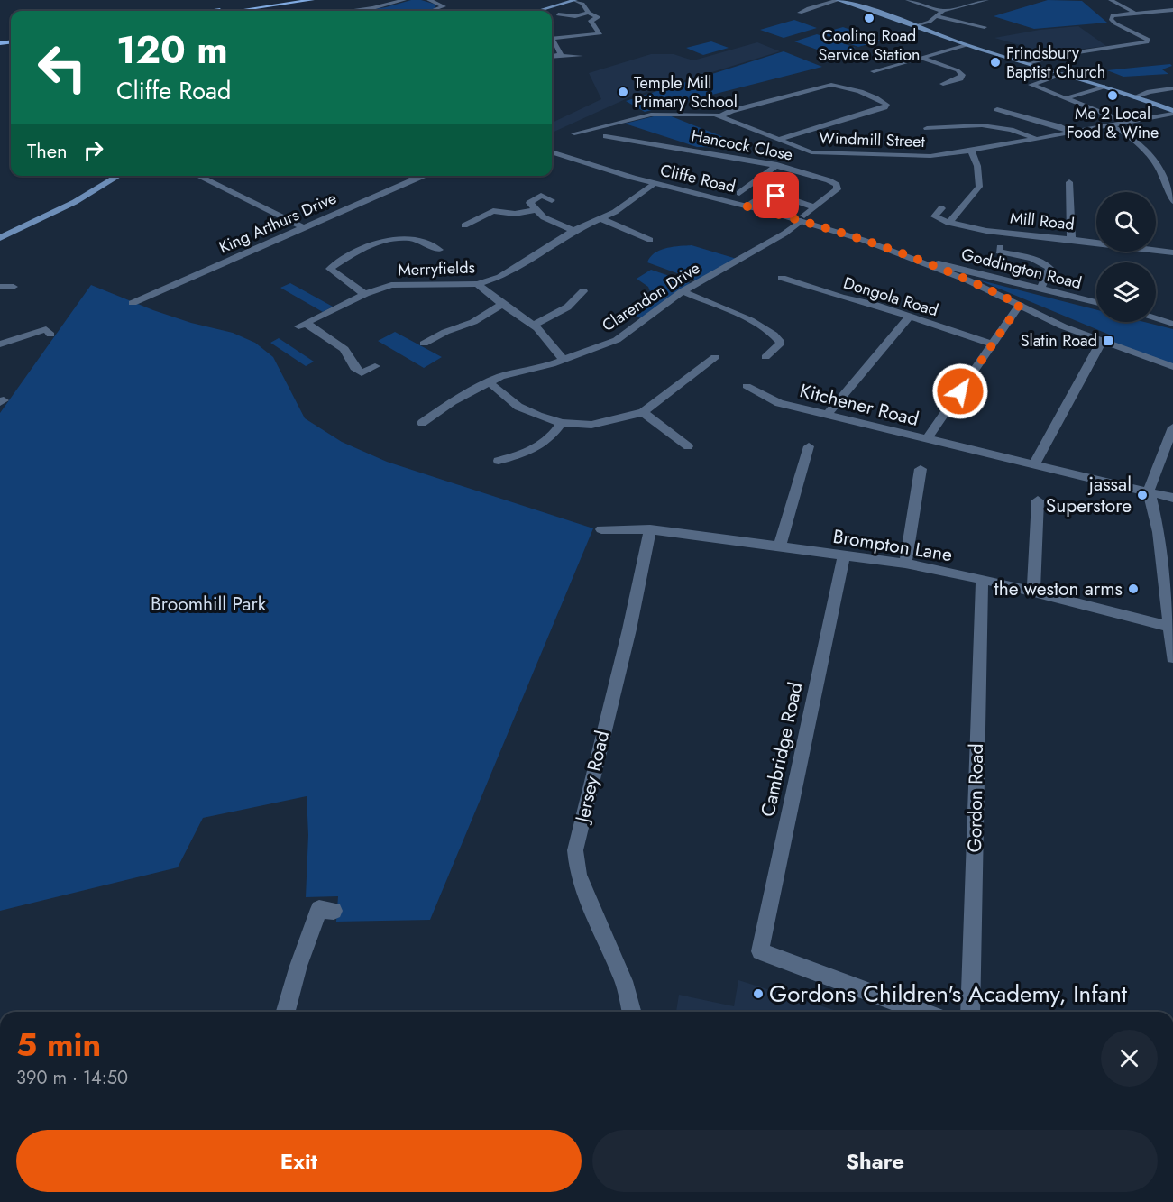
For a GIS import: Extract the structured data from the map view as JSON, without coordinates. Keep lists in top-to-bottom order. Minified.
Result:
{"streets":{"street":["Windmill Street","Hancock Close","Cliffe Road","Mill Road","King Arthurs Drive","Merryfields","Goddington Road","Clarendon Drive","Dongola Road","Kitchener Road","Brompton Lane","Cambridge Road","Jersey Road","Gordon Road"]},"crossings":[["Windmill Street","Hancock Close"],["Hancock Close","Cliffe Road"],["Hancock Close","Clarendon Drive"],["Cliffe Road","Merryfields"],["Cliffe Road","Goddington Road"],["Cliffe Road","Clarendon Drive"],["Brompton Lane","Cambridge Road"],["Brompton Lane","Jersey Road"],["Brompton Lane","Gordon Road"]],"parks":["Broomhill Park"],"places":{"other":["Cooling Road Service Station","Frindsbury Baptist Church","Temple Mill Primary School","Me 2 Local Food & Wine","jassal Superstore","the weston arms","Gordons Children's Academy, Infant"],"transit":["Slatin Road"]},"page":{"turn":["120 m","Cliffe Road"],"then":"Then","heading":["5 min","390 m · 14:50"],"buttons":["Exit","Share"]}}
